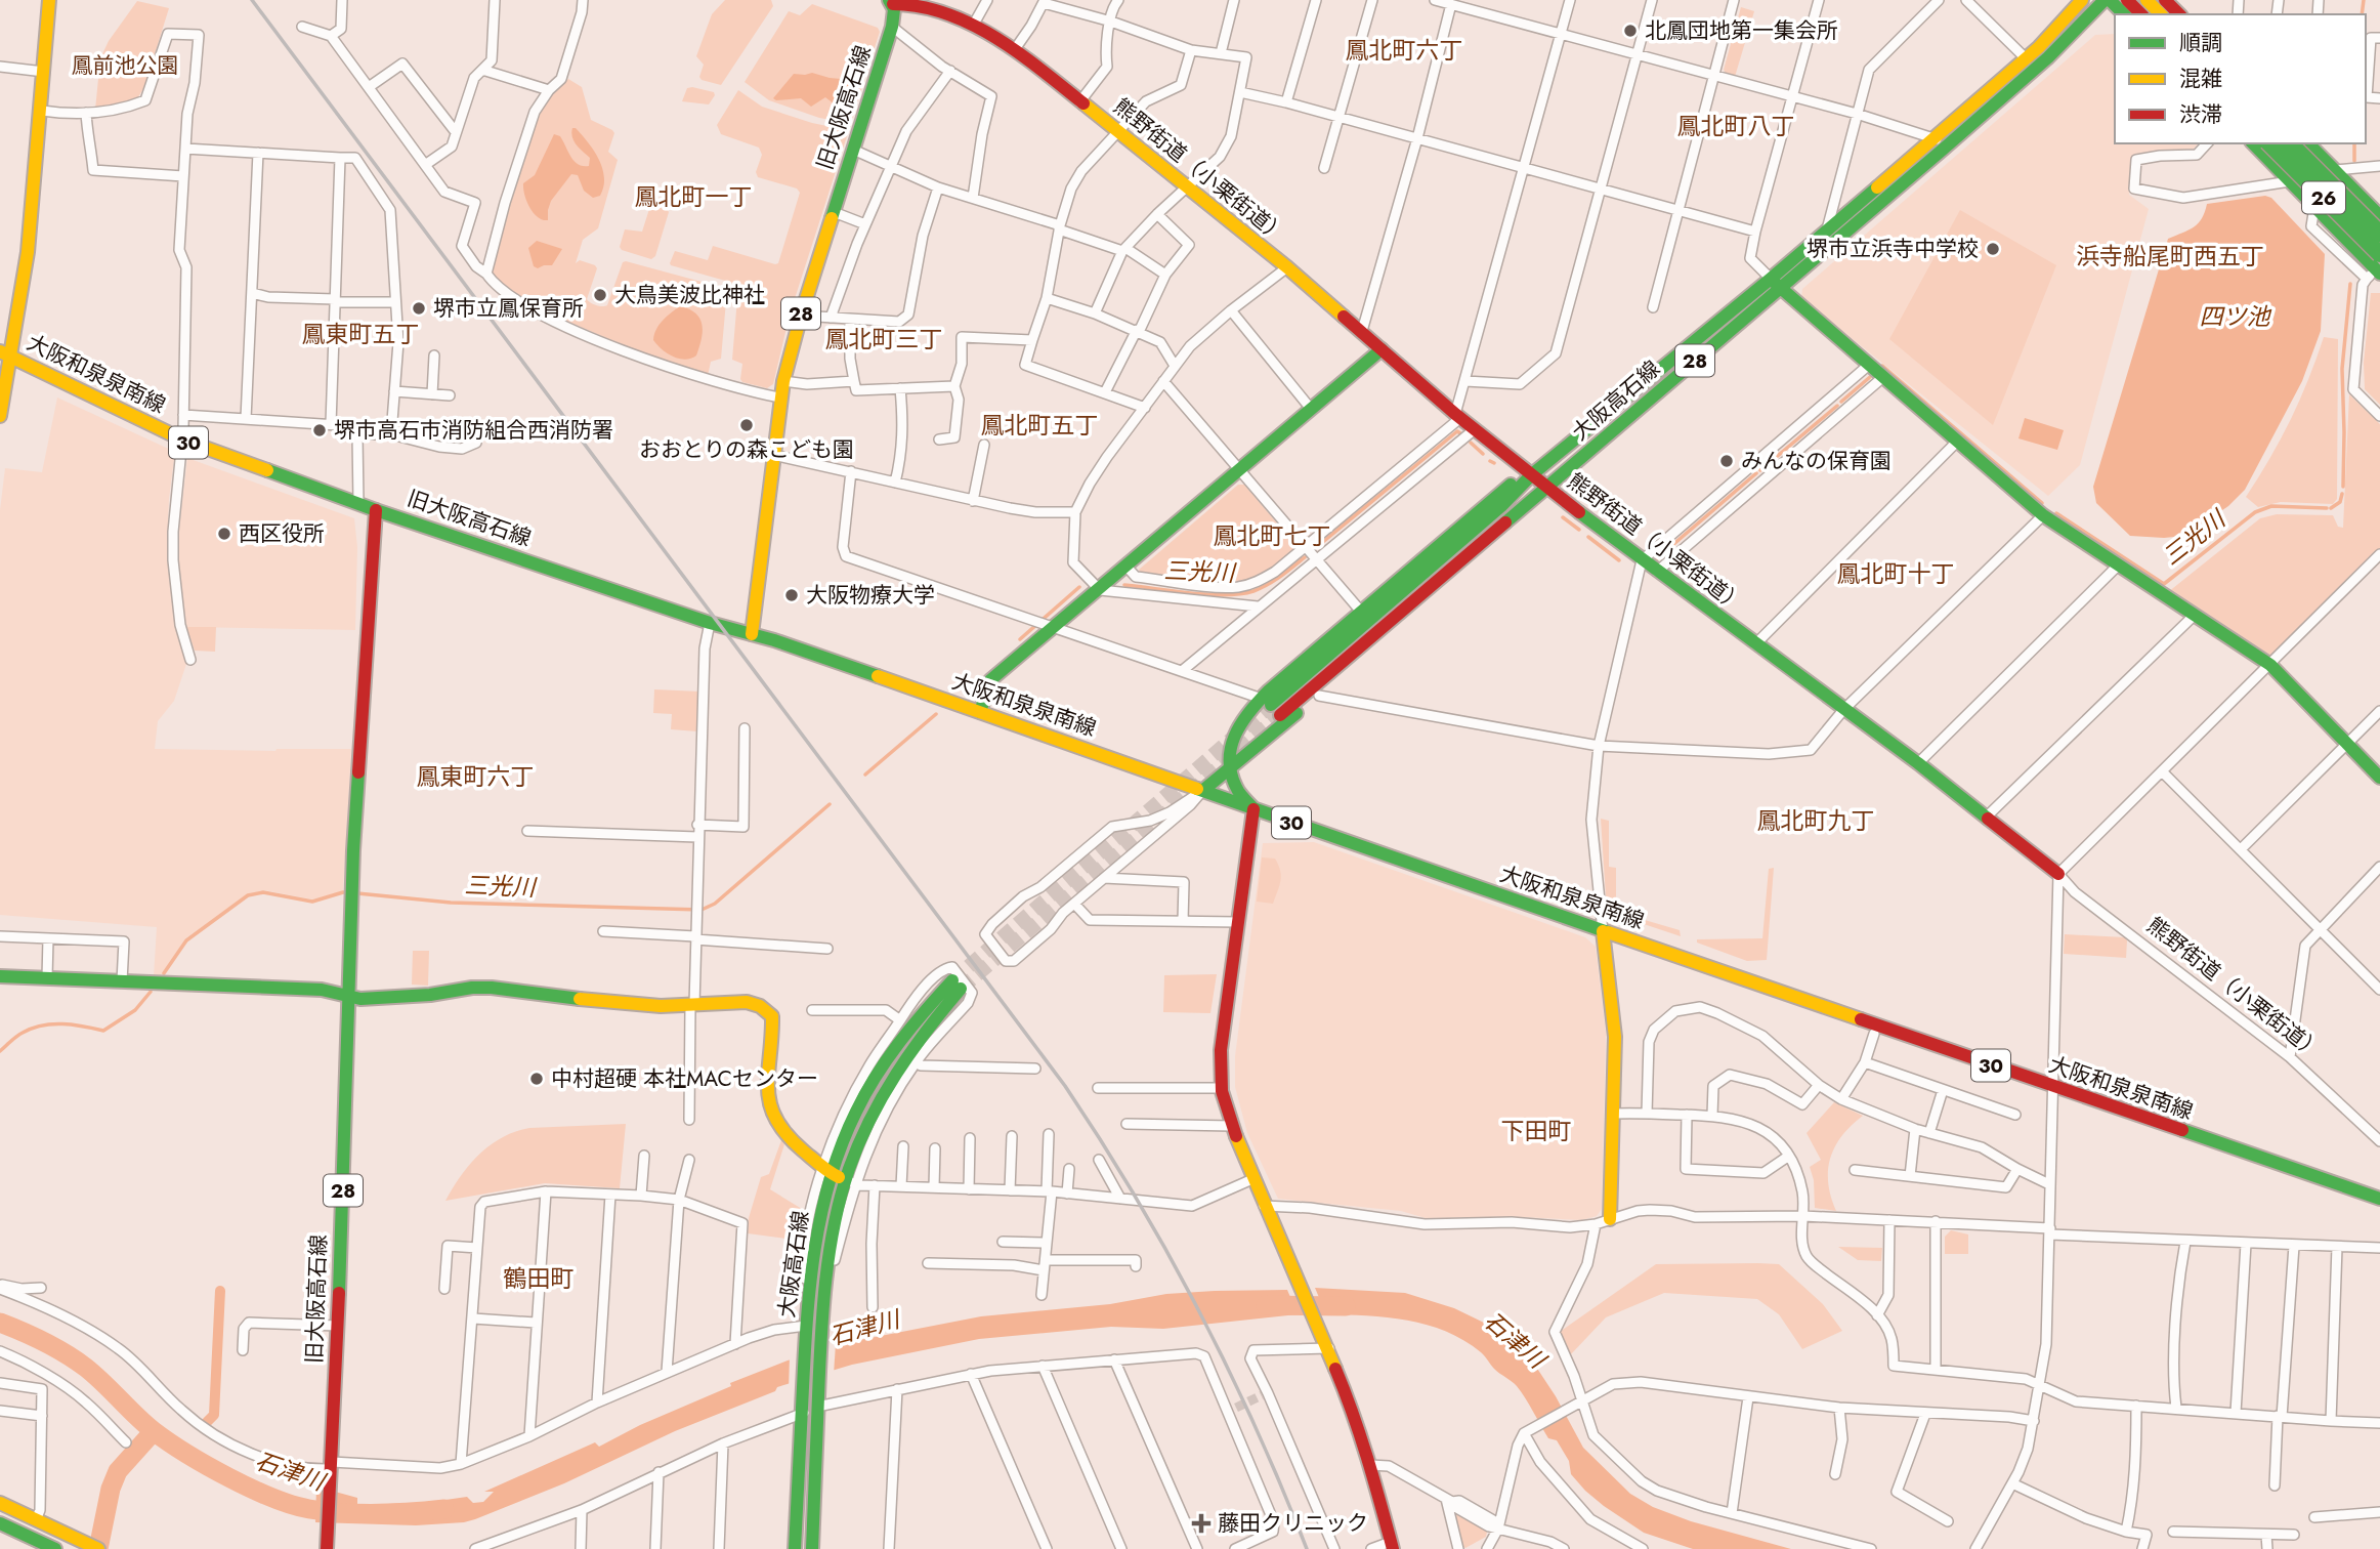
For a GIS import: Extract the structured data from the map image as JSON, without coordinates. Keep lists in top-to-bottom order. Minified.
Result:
{"streets":{"main road":["旧大阪高石線","熊野街道（小栗街道）","26","28","大阪和泉泉南線","大阪高石線","30"]},"crossings":[["旧大阪高石線","熊野街道（小栗街道）"],["旧大阪高石線","大阪和泉泉南線"],["熊野街道（小栗街道）","大阪高石線"]],"districts":["鳳北町六丁","鳳北町八丁","鳳北町一丁","浜寺船尾町西五丁","鳳東町五丁","鳳北町三丁","鳳北町五丁","鳳北町七丁","鳳北町十丁","鳳東町六丁","鳳北町九丁","下田町","鶴田町"],"water":["四ツ池","三光川","石津川"],"parks":["鳳前池公園"],"places":{"other":["北鳳団地第一集会所","堺市立浜寺中学校","大鳥美波比神社","堺市立鳳保育所","おおとりの森こども園","堺市高石市消防組合西消防署","みんなの保育園","西区役所","大阪物療大学","中村超硬 本社MACセンター"],"health":["藤田クリニック"]},"legend":["順調","混雑","渋滞"]}
